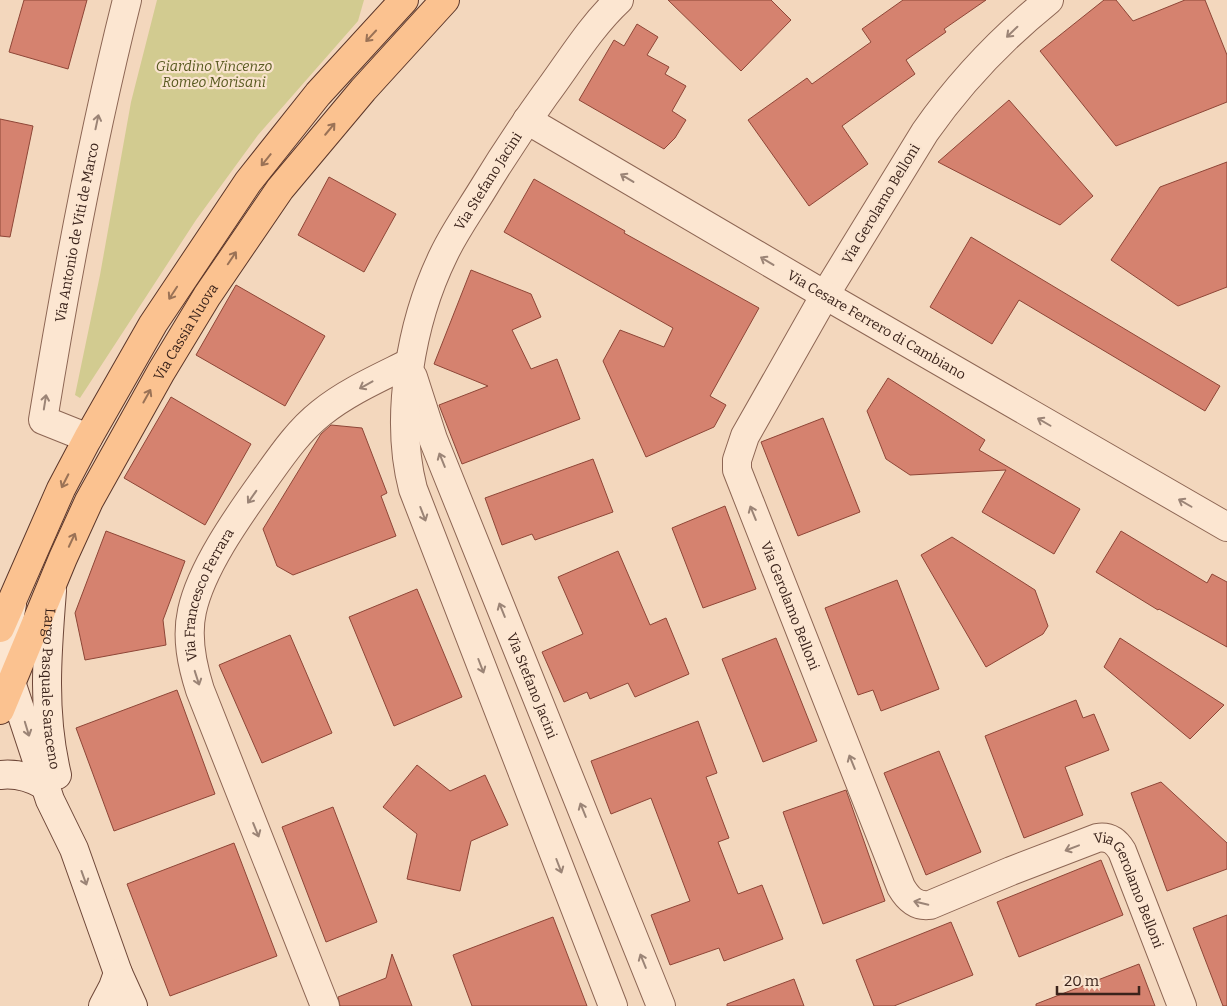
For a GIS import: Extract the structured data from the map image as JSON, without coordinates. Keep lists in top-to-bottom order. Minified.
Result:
{"streets":{"main road":["Via Cassia Nuova"],"street":["Via Stefano Jacini","Via Gerolamo Belloni","Via Antonio de Viti de Marco","Via Cesare Ferrero di Cambiano","Via Francesco Ferrara","Largo Pasquale Saraceno"]},"crossings":[["Via Stefano Jacini","Via Cesare Ferrero di Cambiano"],["Via Stefano Jacini","Via Francesco Ferrara"],["Via Gerolamo Belloni","Via Cesare Ferrero di Cambiano"],["Via Cassia Nuova","Largo Pasquale Saraceno"]],"one_way":["Via Antonio de Viti de Marco","Via Cesare Ferrero di Cambiano","Via Francesco Ferrara"],"parks":["Giardino Vincenzo Romeo Morisani"],"scale_bar":"20 m"}
